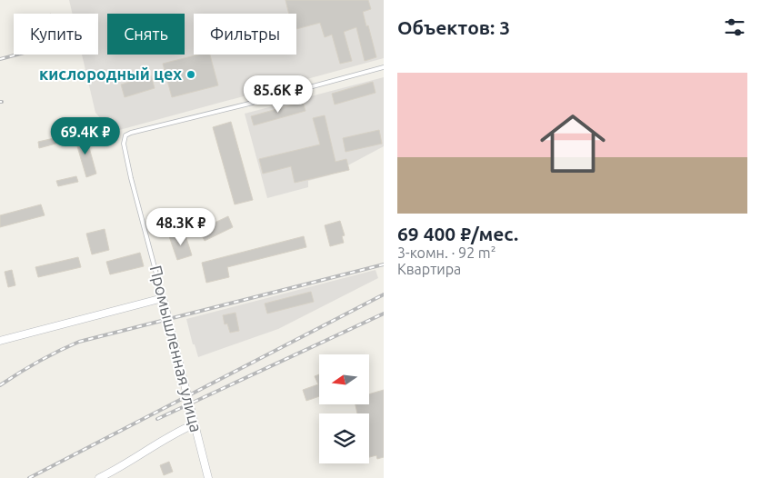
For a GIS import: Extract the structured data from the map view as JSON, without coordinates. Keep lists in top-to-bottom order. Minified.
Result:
{"streets":{"street":["Промышленная улица"]},"places":["кислородный цех"],"north":"left","page":{"heading":"Объектов: 3","chip":["Купить","Снять","Фильтры"],"list":[{"name":"69 400 ₽/мес.","note":"3-комн. · 92 m² · Квартира"}],"price":["85.6K ₽","69.4K ₽","48.3K ₽"]}}
